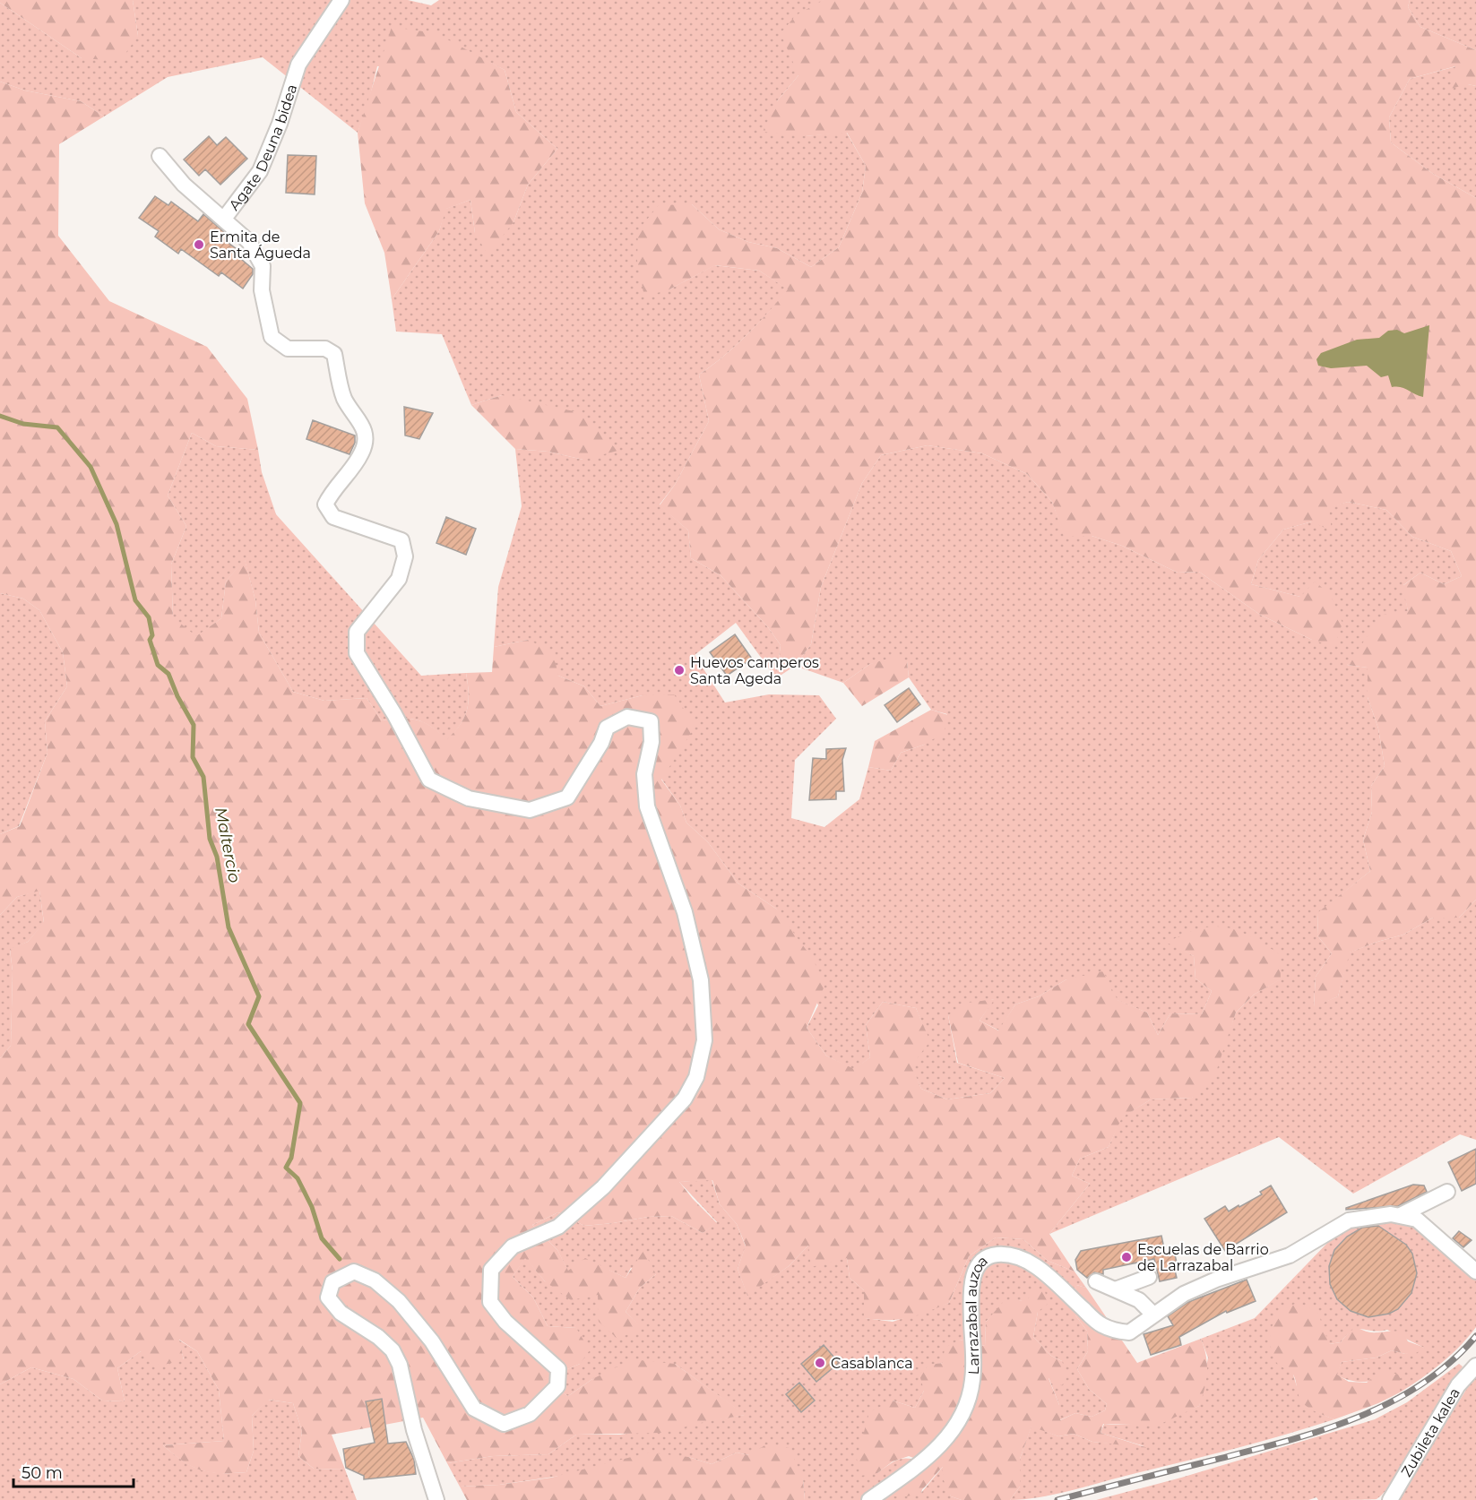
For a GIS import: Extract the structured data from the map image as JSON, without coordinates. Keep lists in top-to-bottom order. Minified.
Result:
{"streets":{"street":["Agate Deuna bidea","Larrazabal auzoa","Zubileta kalea"]},"water":["Maltercio"],"places":["Ermita de Santa Águeda","Huevos camperos Santa Ageda","Escuelas de Barrio de Larrazabal","Casablanca"],"scale_bar":"50 m"}
